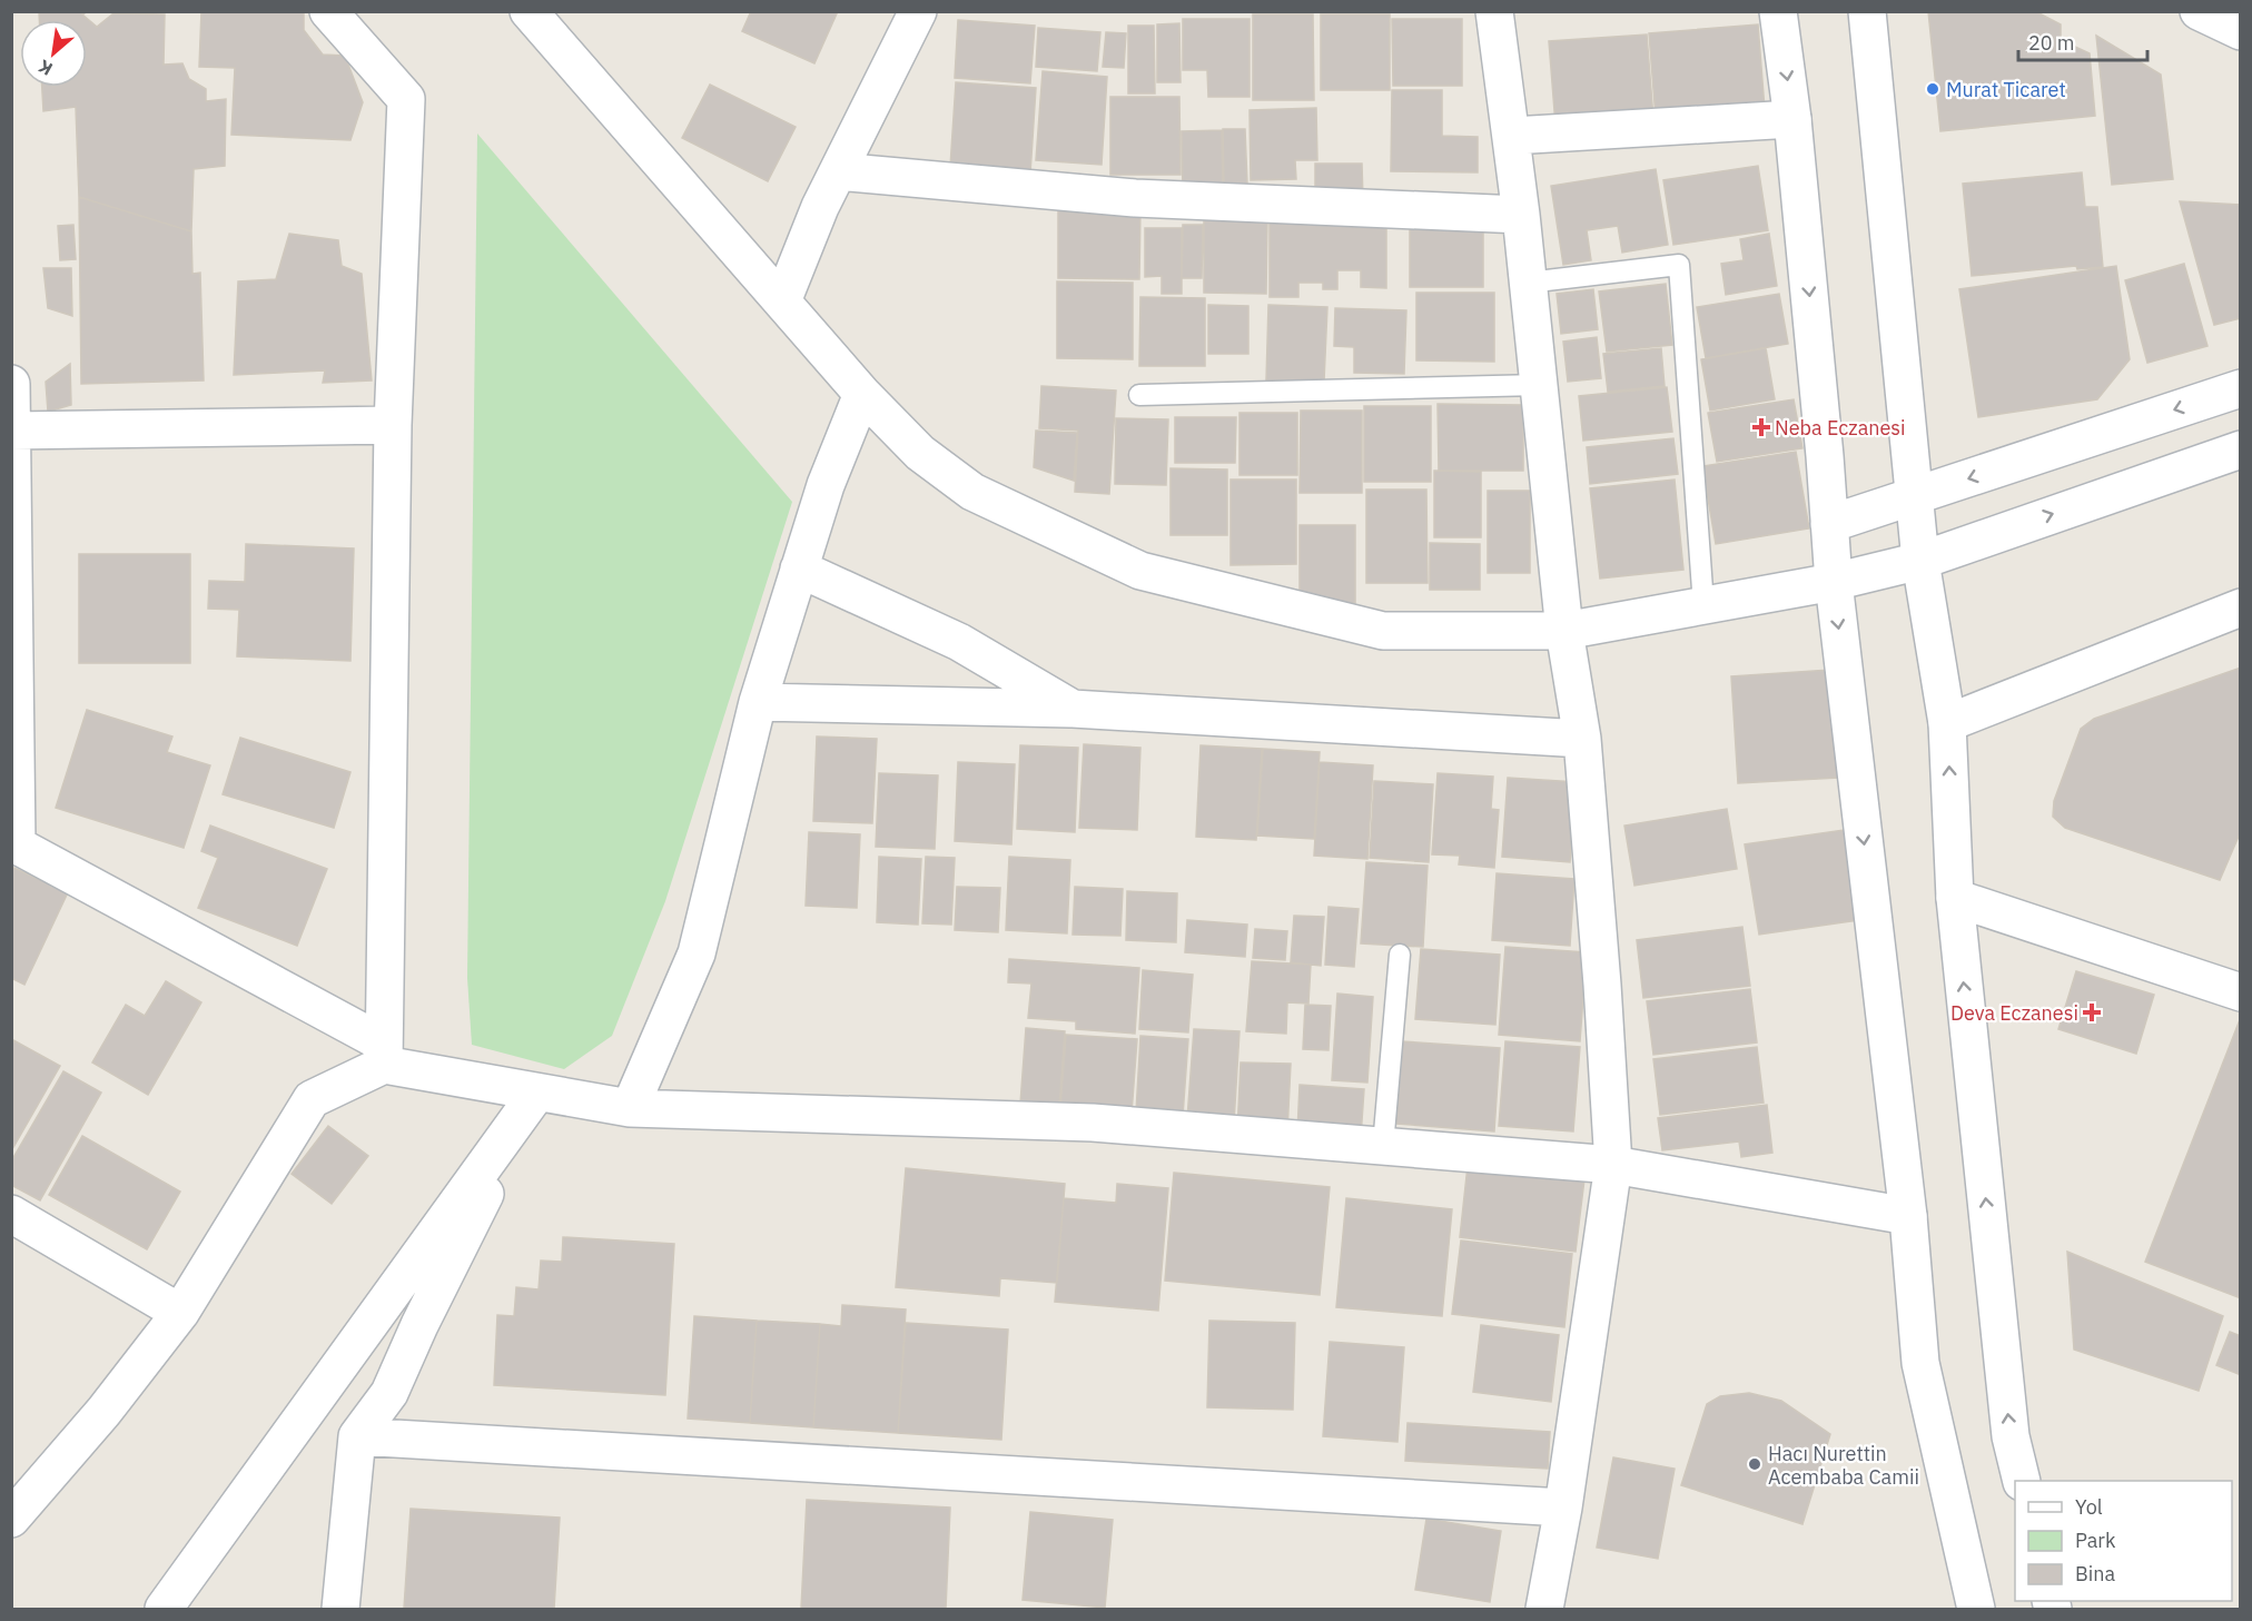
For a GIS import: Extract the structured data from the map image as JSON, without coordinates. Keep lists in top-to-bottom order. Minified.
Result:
{"places":{"other":["Murat Ticaret","Hacı Nurettin Acembaba Camii"],"health":["Neba Eczanesi","Deva Eczanesi"]},"legend":["Yol","Park","Bina"],"scale_bar":"20 m","north":"bottom left"}
